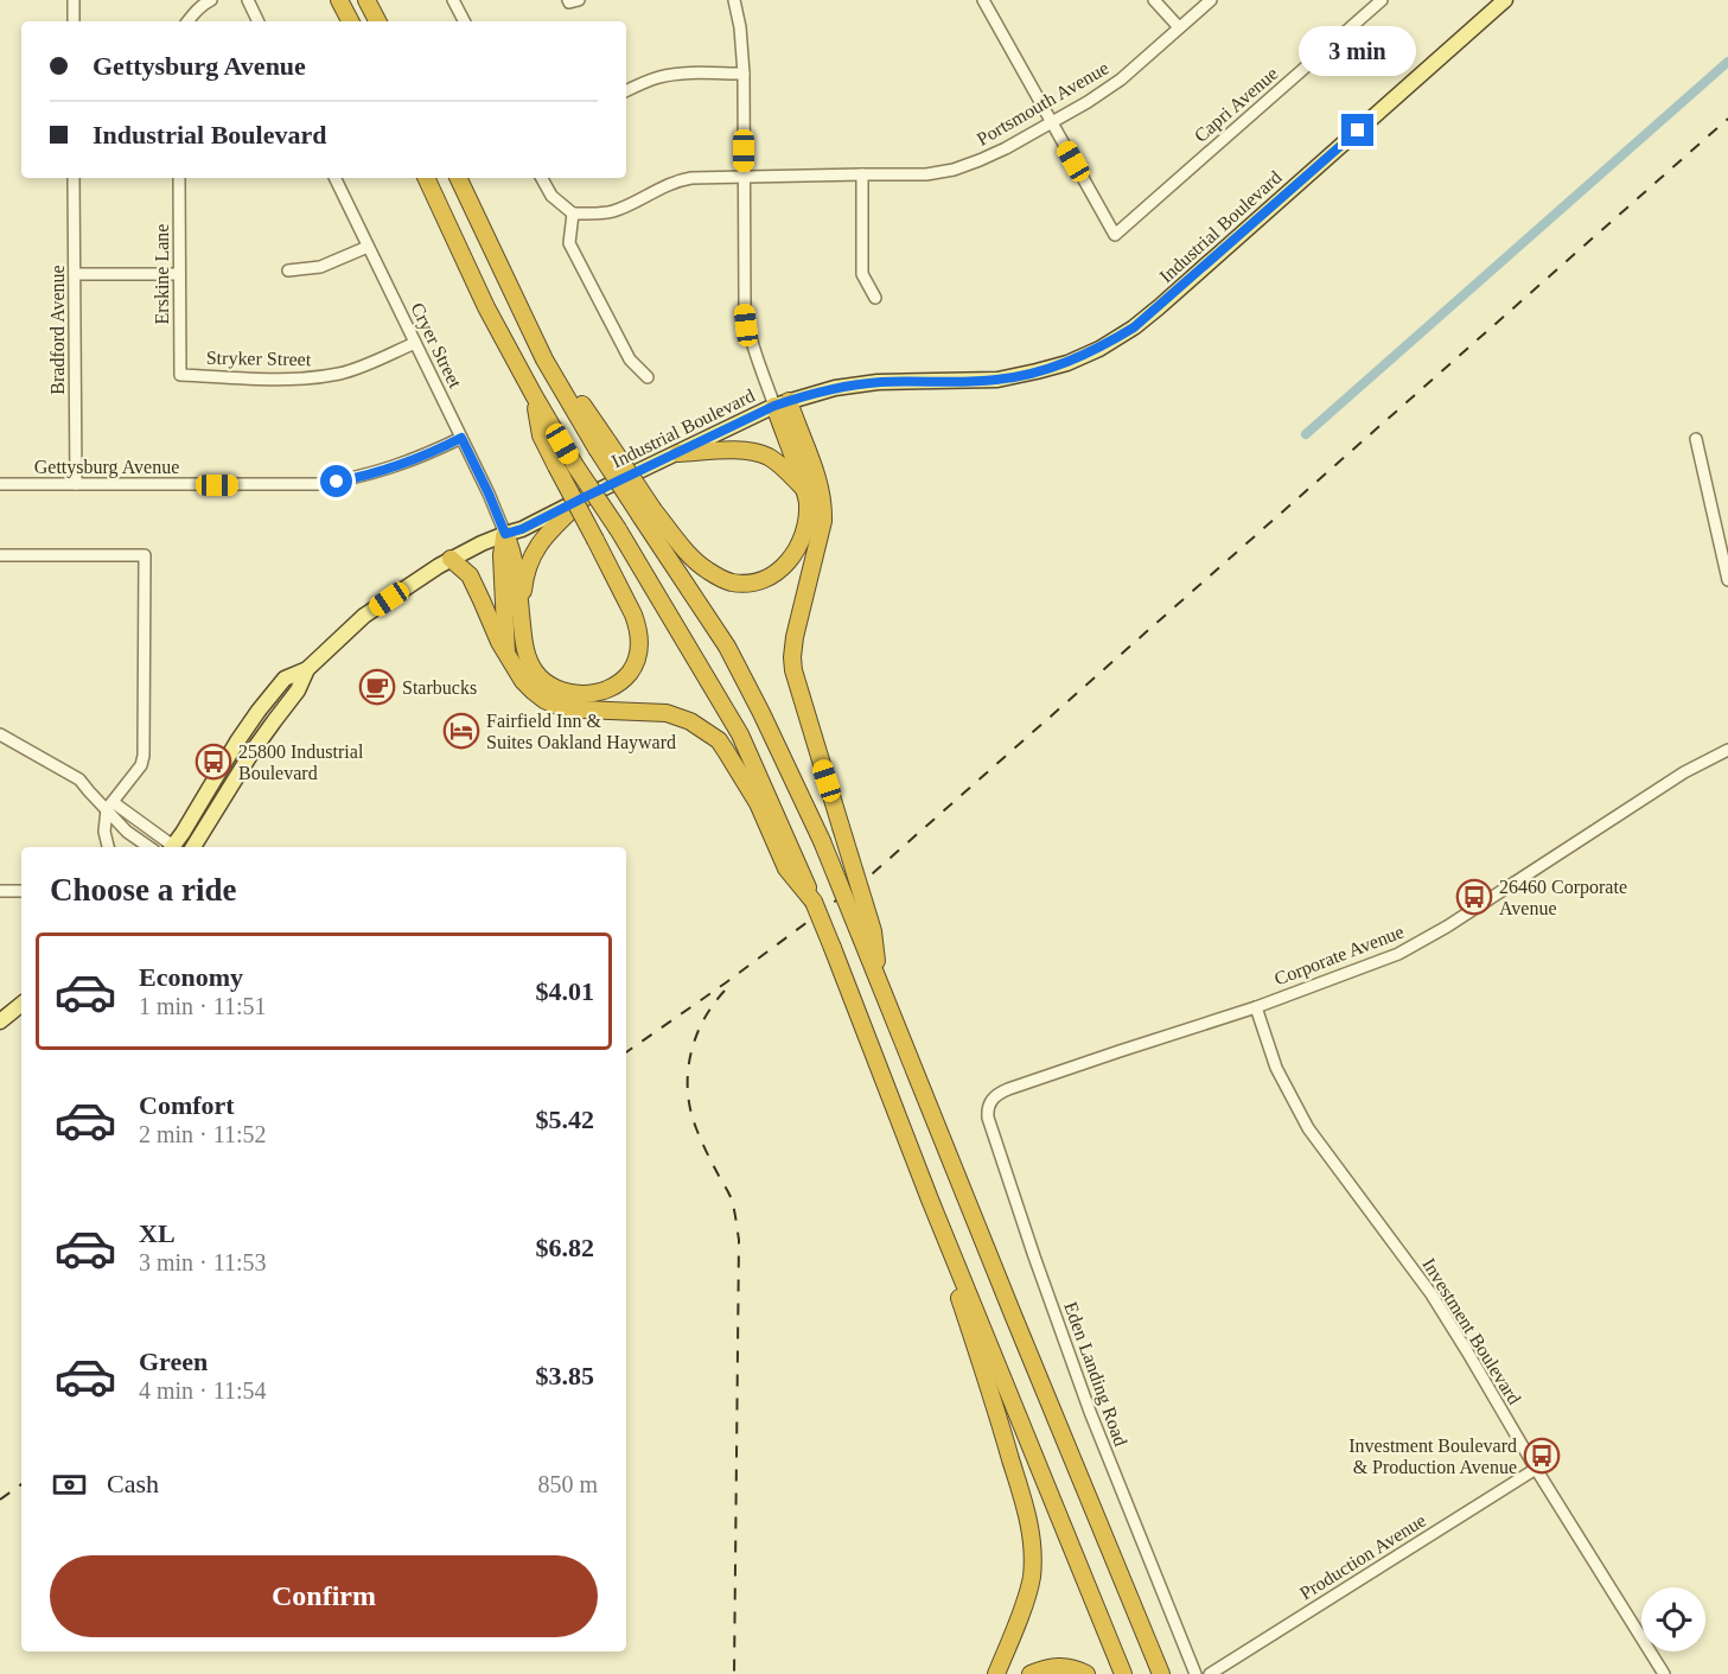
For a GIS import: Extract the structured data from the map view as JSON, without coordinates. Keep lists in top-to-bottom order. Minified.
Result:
{"streets":{"main road":["Industrial Boulevard"],"street":["Portsmouth Avenue","Capri Avenue","Erskine Lane","Bradford Avenue","Cryer Street","Stryker Street","Gettysburg Avenue","Corporate Avenue","Investment Boulevard","Eden Landing Road","Production Avenue"]},"crossings":[["Portsmouth Avenue","Capri Avenue"],["Industrial Boulevard","Cryer Street"],["Erskine Lane","Stryker Street"],["Bradford Avenue","Gettysburg Avenue"],["Cryer Street","Stryker Street"],["Cryer Street","Gettysburg Avenue"],["Corporate Avenue","Investment Boulevard"],["Corporate Avenue","Eden Landing Road"],["Investment Boulevard","Production Avenue"]],"places":{"cafe":["Starbucks"],"hotel":["Fairfield Inn & Suites Oakland Hayward"],"bus stop":["25800 Industrial Boulevard","26460 Corporate Avenue","Investment Boulevard & Production Avenue"]},"page":{"banner":["Gettysburg Avenue","Industrial Boulevard"],"bubble":"3 min","heading":"Choose a ride","list":[{"name":"Economy","note":"1 min · 11:51","value":"$4.01"},{"name":"Comfort","note":"2 min · 11:52","value":"$5.42"},{"name":"XL","note":"3 min · 11:53","value":"$6.82"},{"name":"Green","note":"4 min · 11:54","value":"$3.85"}],"pay":["Cash","850 m"],"buttons":"Confirm"}}
